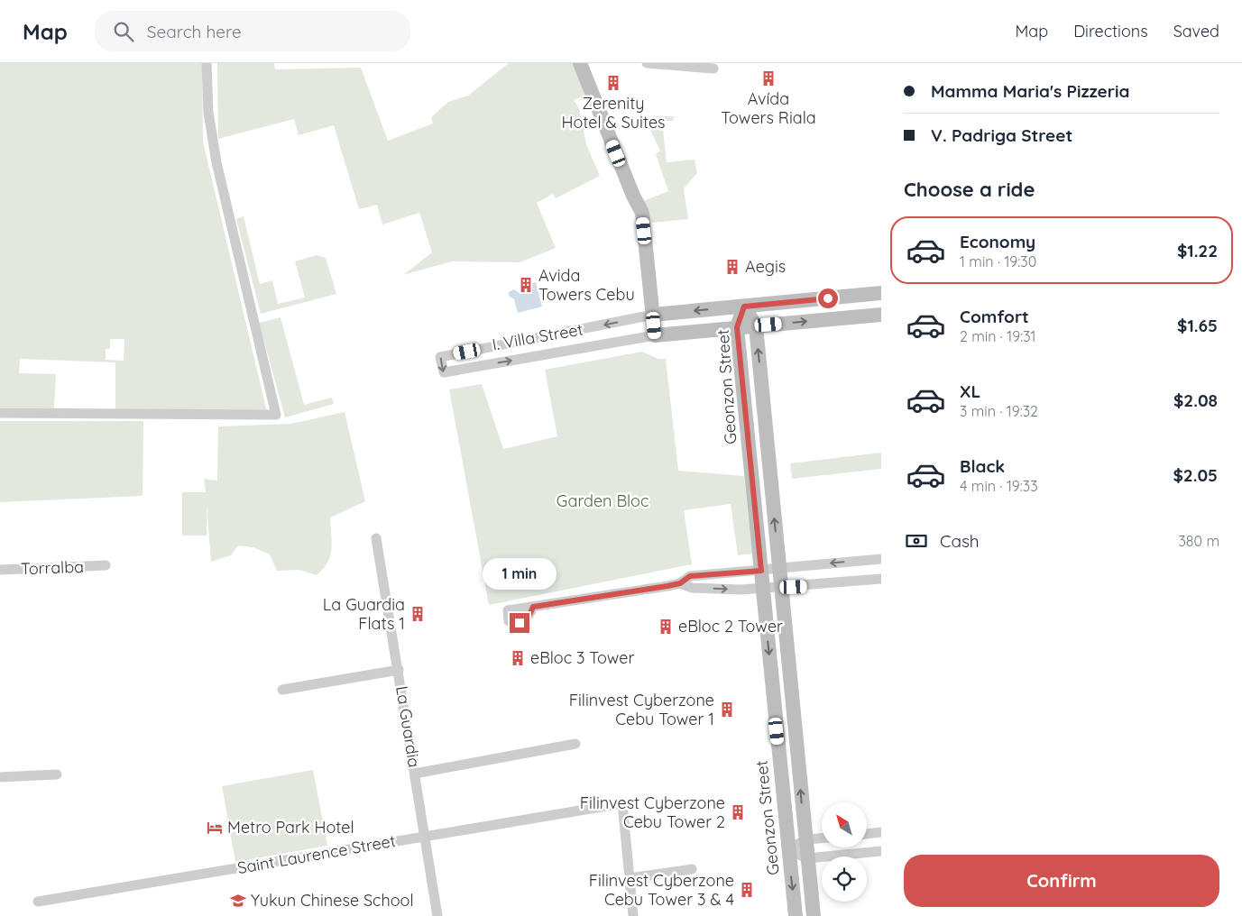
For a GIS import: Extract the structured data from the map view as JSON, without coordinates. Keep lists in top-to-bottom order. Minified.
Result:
{"streets":{"street":["I. Villa Street","Geonzon Street","Torralba","La Guardia","Saint Laurence Street"]},"crossings":[["I. Villa Street","Geonzon Street"],["La Guardia","Saint Laurence Street"]],"parks":["Garden Bloc"],"places":{"building":["Avída Towers Riala","Zerenity Hotel & Suites","Aegis","Avida Towers Cebu","La Guardia Flats 1","eBloc 2 Tower","eBloc 3 Tower","Filinvest Cyberzone Cebu Tower 1","Filinvest Cyberzone Cebu Tower 2","Filinvest Cyberzone Cebu Tower 3 & 4"],"hotel":["Metro Park Hotel"],"school or university":["Yukun Chinese School"]},"north":"top left","page":{"header":"Map","search":"Search here","nav":["Map","Directions","Saved"],"banner":["Mamma Maria's Pizzeria","V. Padriga Street"],"heading":"Choose a ride","list":[{"name":"Economy","note":"1 min · 19:30","value":"$1.22"},{"name":"Comfort","note":"2 min · 19:31","value":"$1.65"},{"name":"XL","note":"3 min · 19:32","value":"$2.08"},{"name":"Black","note":"4 min · 19:33","value":"$2.05"}],"pay":["Cash","380 m"],"bubble":"1 min","buttons":"Confirm"}}
